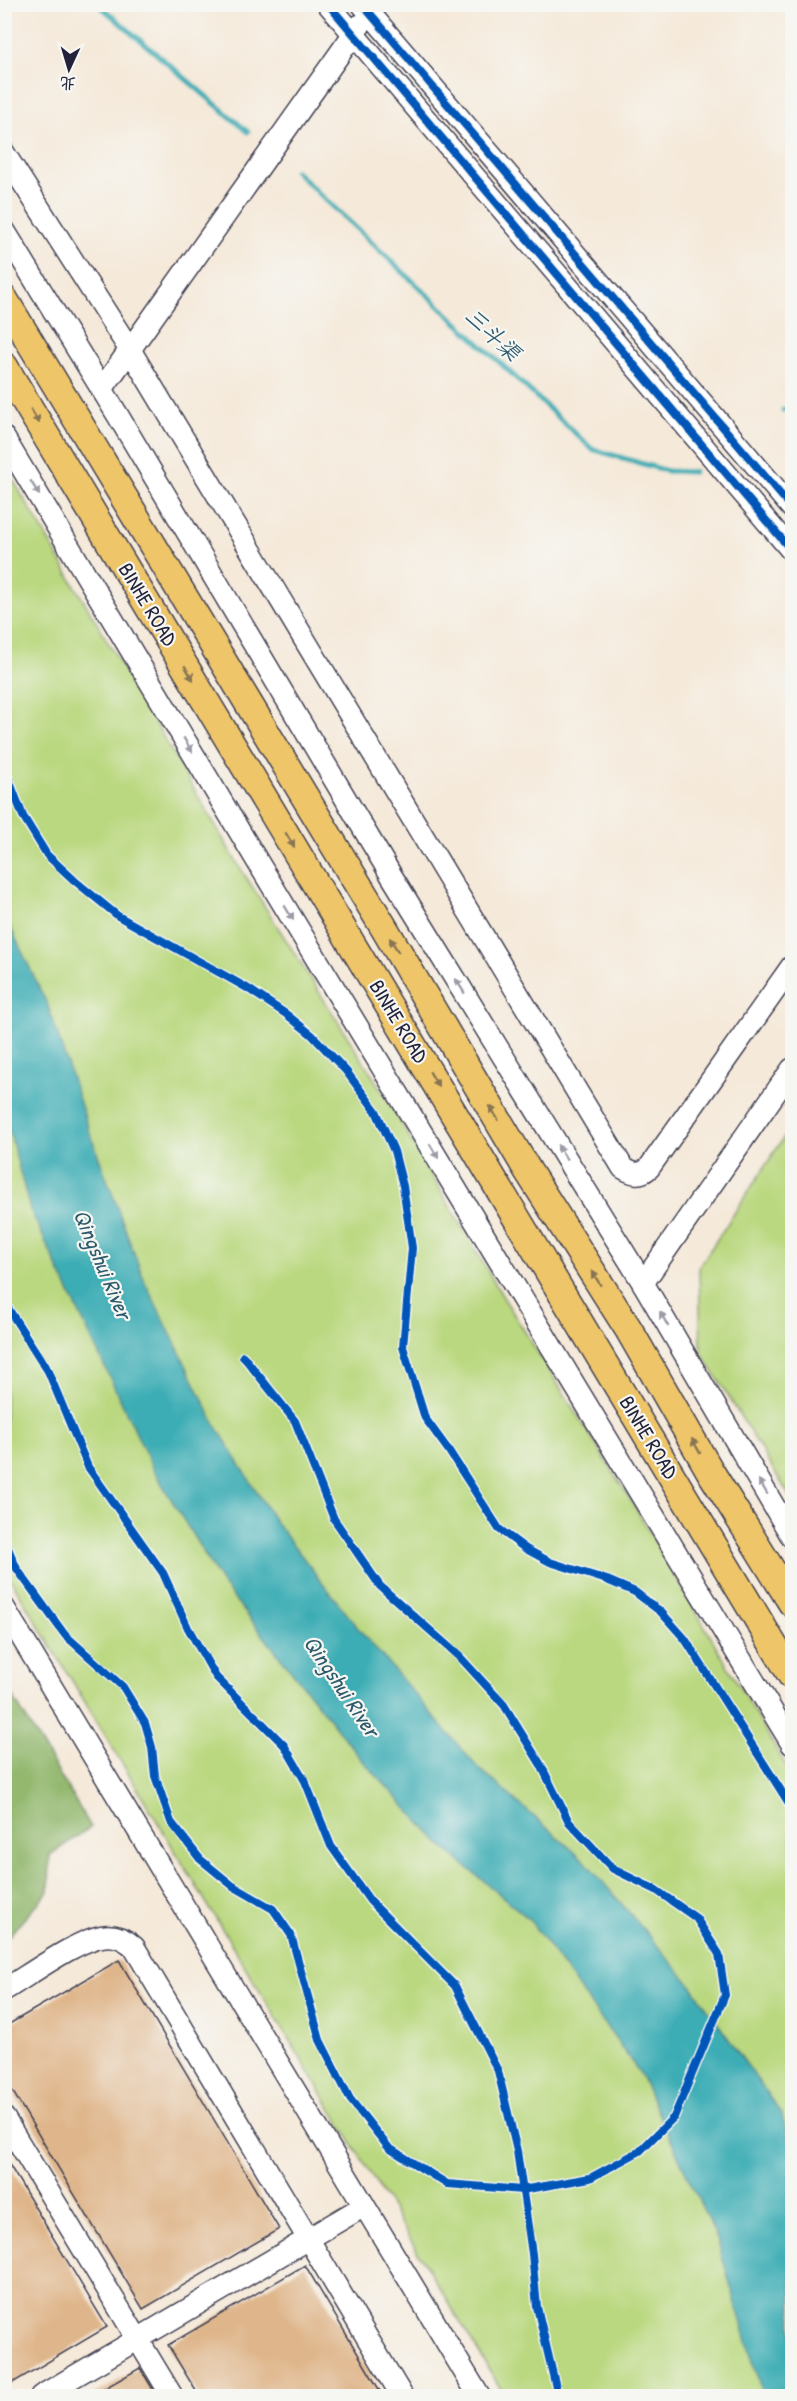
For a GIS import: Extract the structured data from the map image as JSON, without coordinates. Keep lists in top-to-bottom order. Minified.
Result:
{"streets":{"main road":["BINHE ROAD"]},"water":["三斗渠","Qingshui River"],"north":"bottom"}
